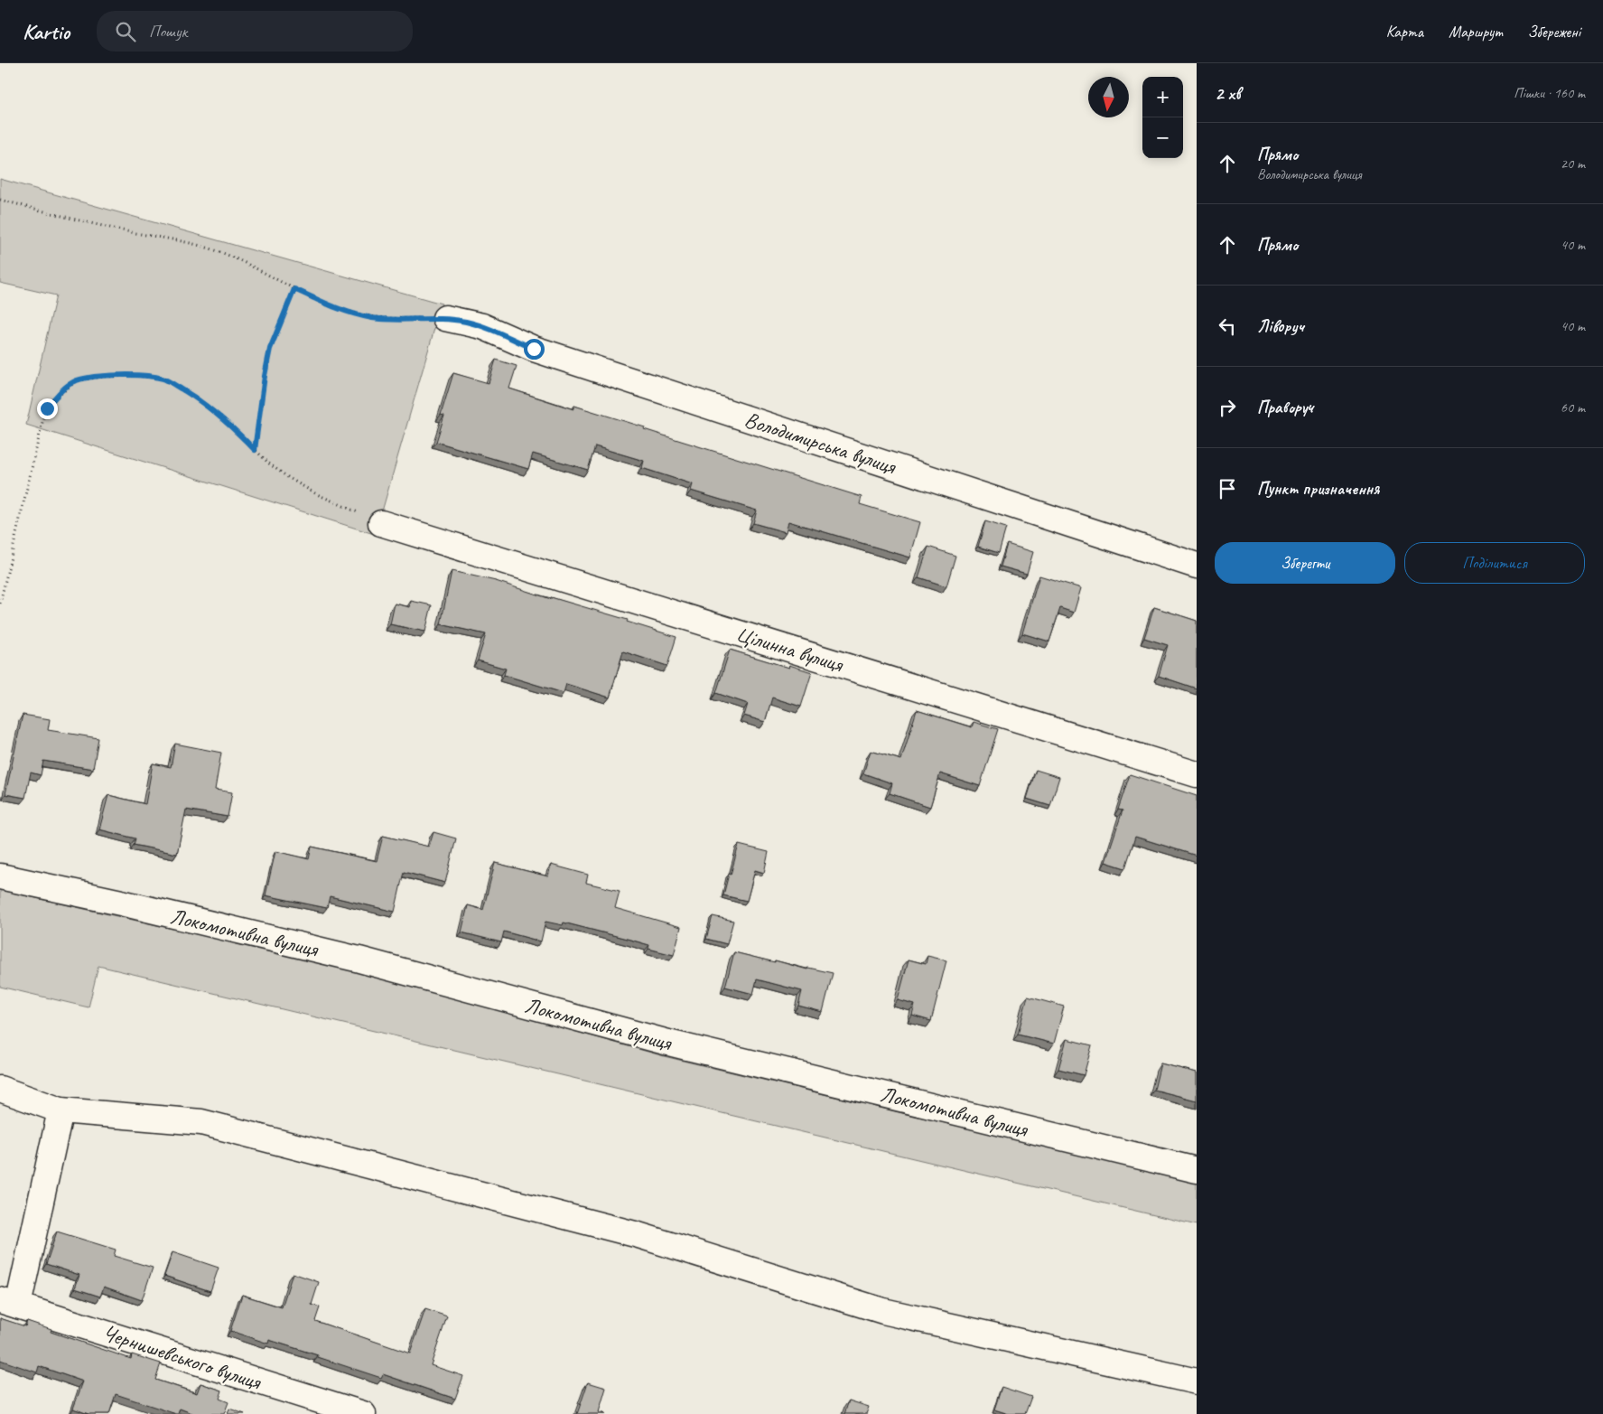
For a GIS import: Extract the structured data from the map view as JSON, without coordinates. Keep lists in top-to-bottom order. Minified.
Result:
{"streets":{"street":["Володимирська вулиця","Цілинна вулиця","Локомотивна вулиця","Чернишевського вулиця"]},"north":"bottom","page":{"header":"Kartio","search":"Пошук","nav":["Карта","Маршрут","Збережені"],"heading":["2 хв","Пішки · 160 m"],"map_buttons":["+","−"],"list":[["Прямо","Володимирська вулиця","20 m"],["Прямо","40 m"],["Ліворуч","40 m"],["Праворуч","60 m"],"Пункт призначення"],"buttons":["Зберегти","Поділитися"]}}
